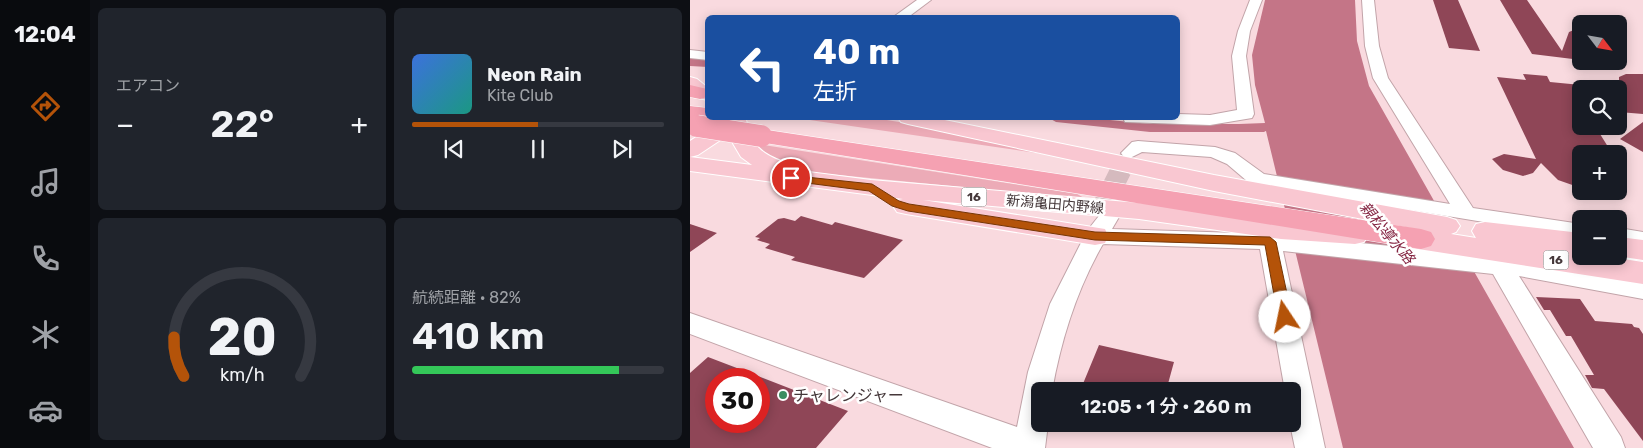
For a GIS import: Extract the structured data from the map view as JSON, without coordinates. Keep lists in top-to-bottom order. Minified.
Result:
{"streets":{"main road":["16","新潟亀田内野線"]},"water":["親松導水路"],"places":["チャレンジャー"],"north":"bottom right","page":{"tabs":"12:04","tile":["エアコン",["航続距離 · 82%","410 km"]],"map_buttons":["+","−"],"turn":["40 m","左折"],"song":["Neon Rain","Kite Club"],"heat":["−","22°","+"],"limit":"30","trip":"12:05 · 1 分 · 260 m","gauge":["20","km/h"]}}
